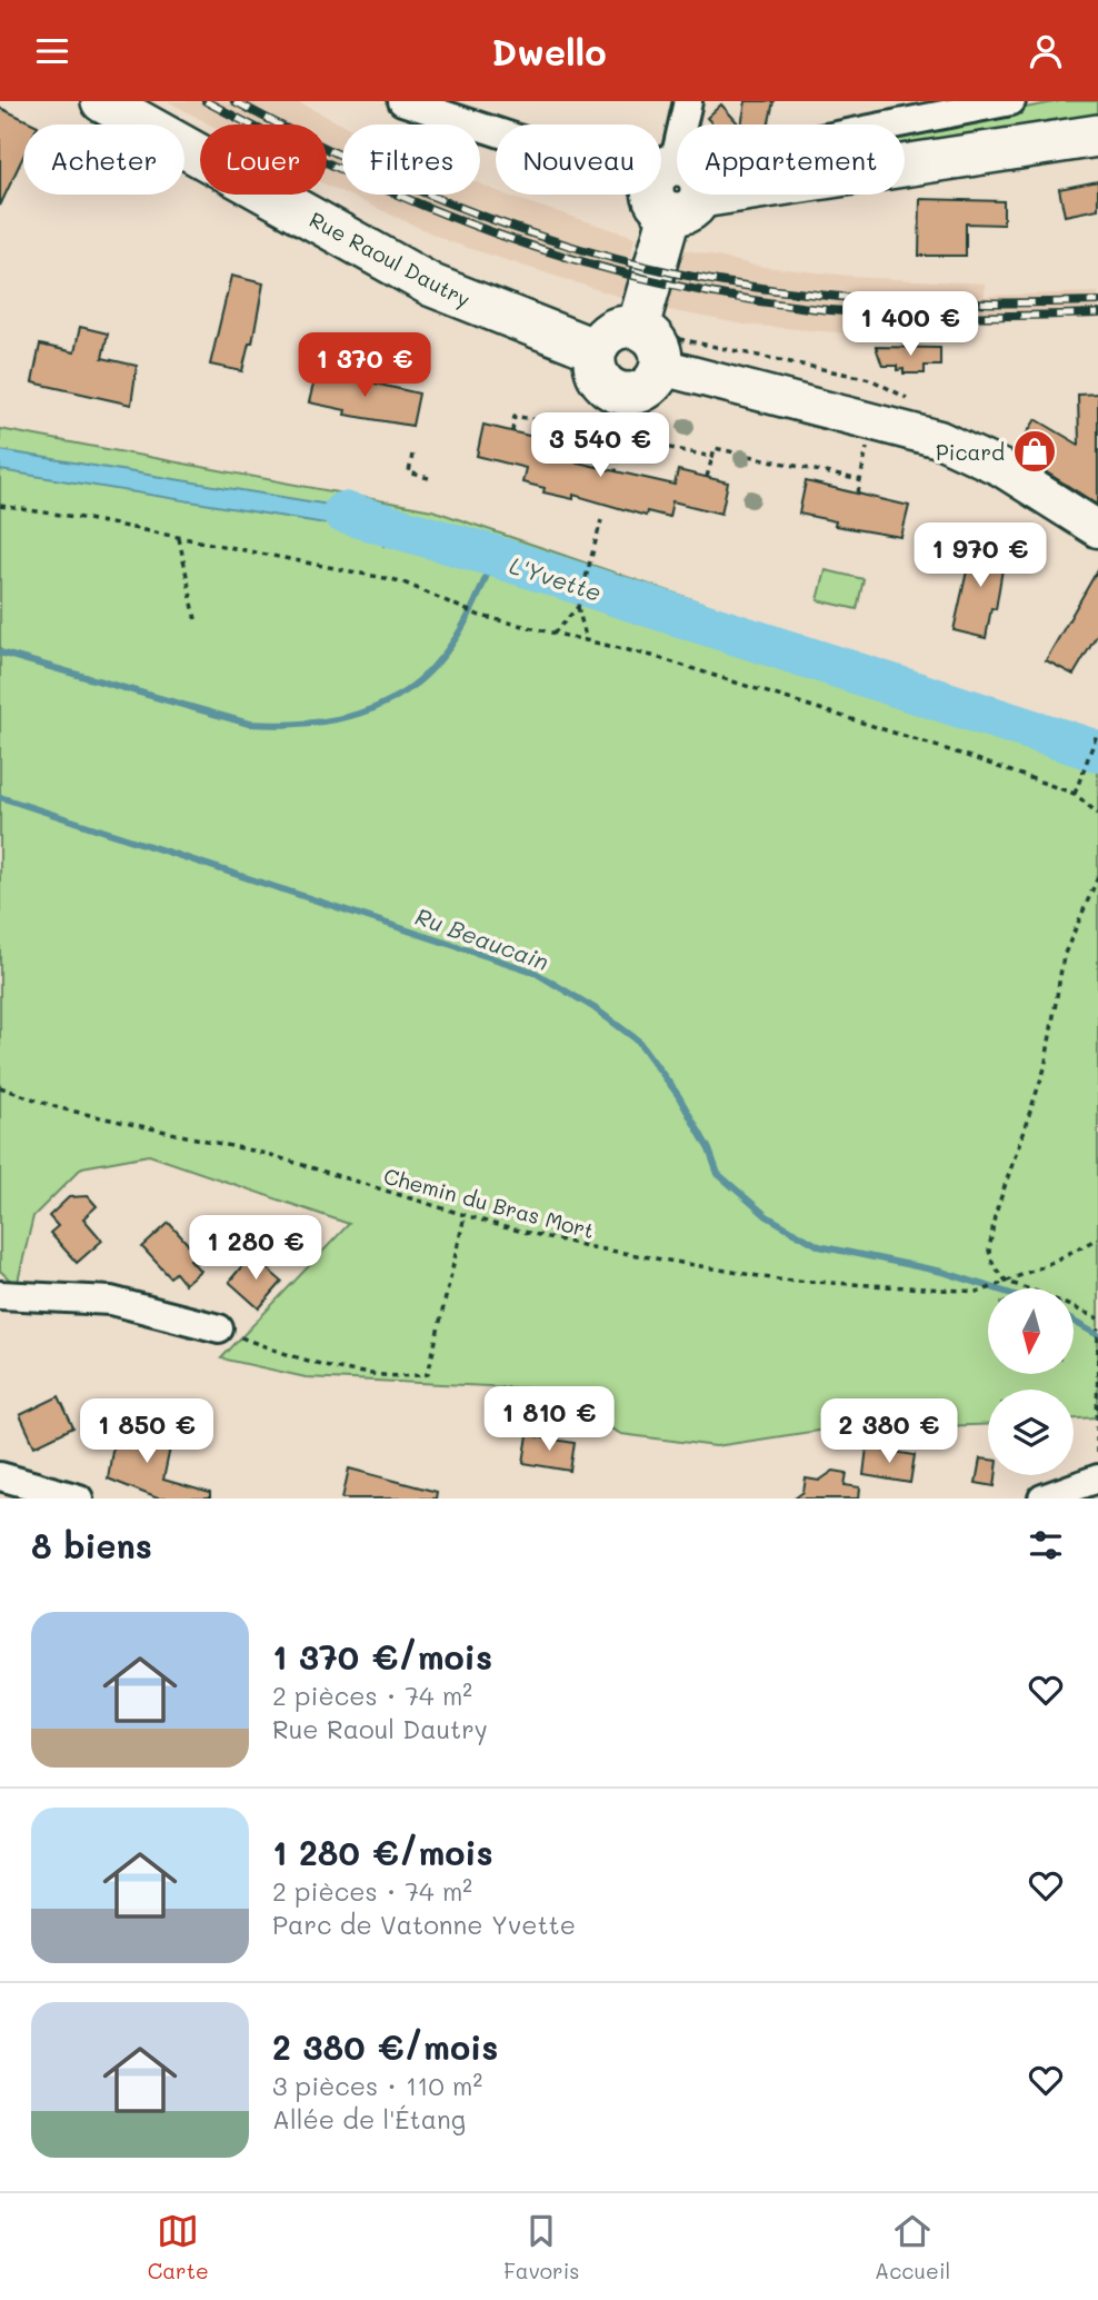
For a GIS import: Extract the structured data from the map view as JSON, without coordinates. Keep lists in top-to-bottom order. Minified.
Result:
{"streets":{"main road":["Rue Raoul Dautry"],"path":["Chemin du Bras Mort"]},"water":["L'Yvette","Ru Beaucain"],"places":{"shop":["Picard"]},"north":"bottom","page":{"header":"Dwello","chip":["Acheter","Louer","Filtres","Nouveau","Appartement"],"price":["1 400 €","1 370 €","3 540 €","1 970 €","1 280 €","1 810 €","1 850 €","2 380 €"],"heading":"8 biens","list":[{"name":"1 370 €/mois","note":"2 pièces · 74 m² · Rue Raoul Dautry"},{"name":"1 280 €/mois","note":"2 pièces · 74 m² · Parc de Vatonne Yvette"},{"name":"2 380 €/mois","note":"3 pièces · 110 m² · Allée de l'Étang"}],"tabs":["Carte","Favoris","Accueil"]}}
